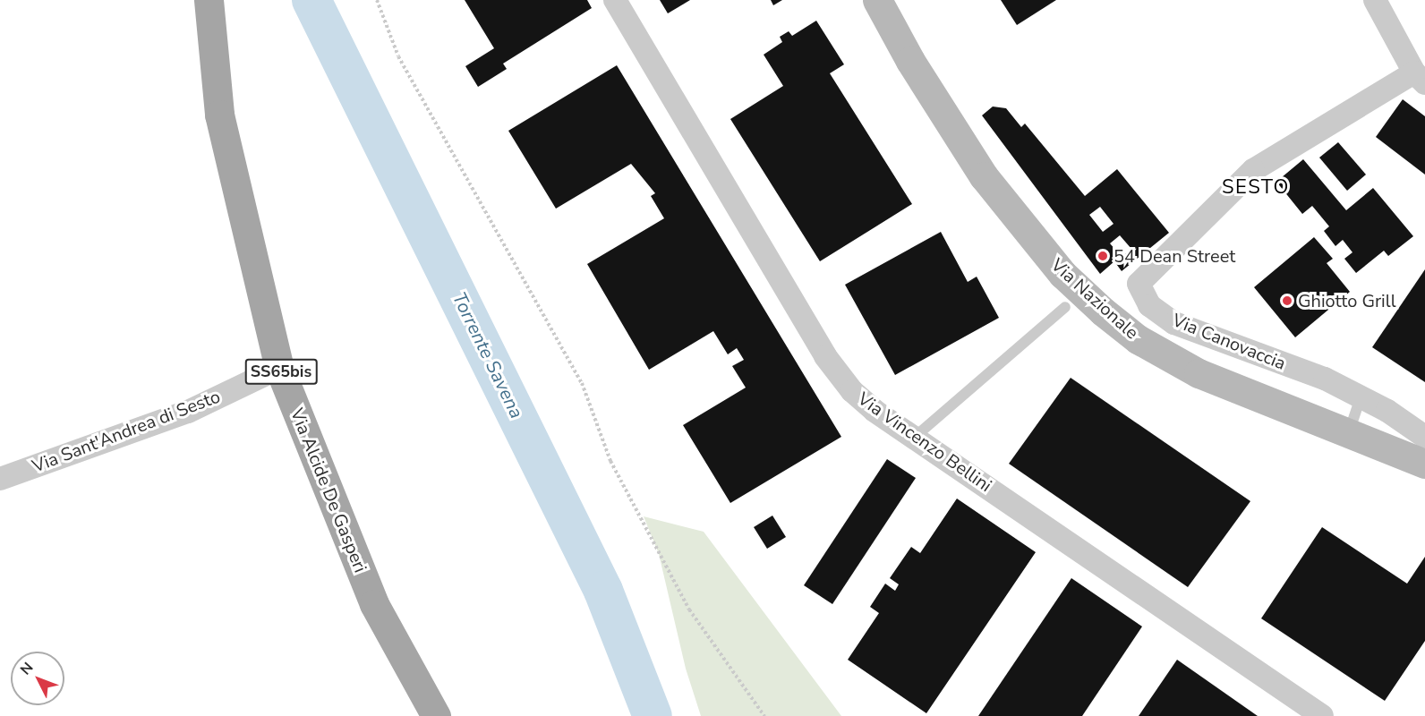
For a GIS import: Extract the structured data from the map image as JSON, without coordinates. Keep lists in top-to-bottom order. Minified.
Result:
{"streets":{"main road":["Via Nazionale","SS65bis","Via Alcide De Gasperi"],"street":["Via Canovaccia","Via Sant'Andrea di Sesto","Via Vincenzo Bellini"]},"crossings":[["Via Sant'Andrea di Sesto","Via Alcide De Gasperi"]],"districts":["SESTO"],"water":["Torrente Savena"],"places":["54 Dean Street","Ghiotto Grill"],"north":"top left"}
